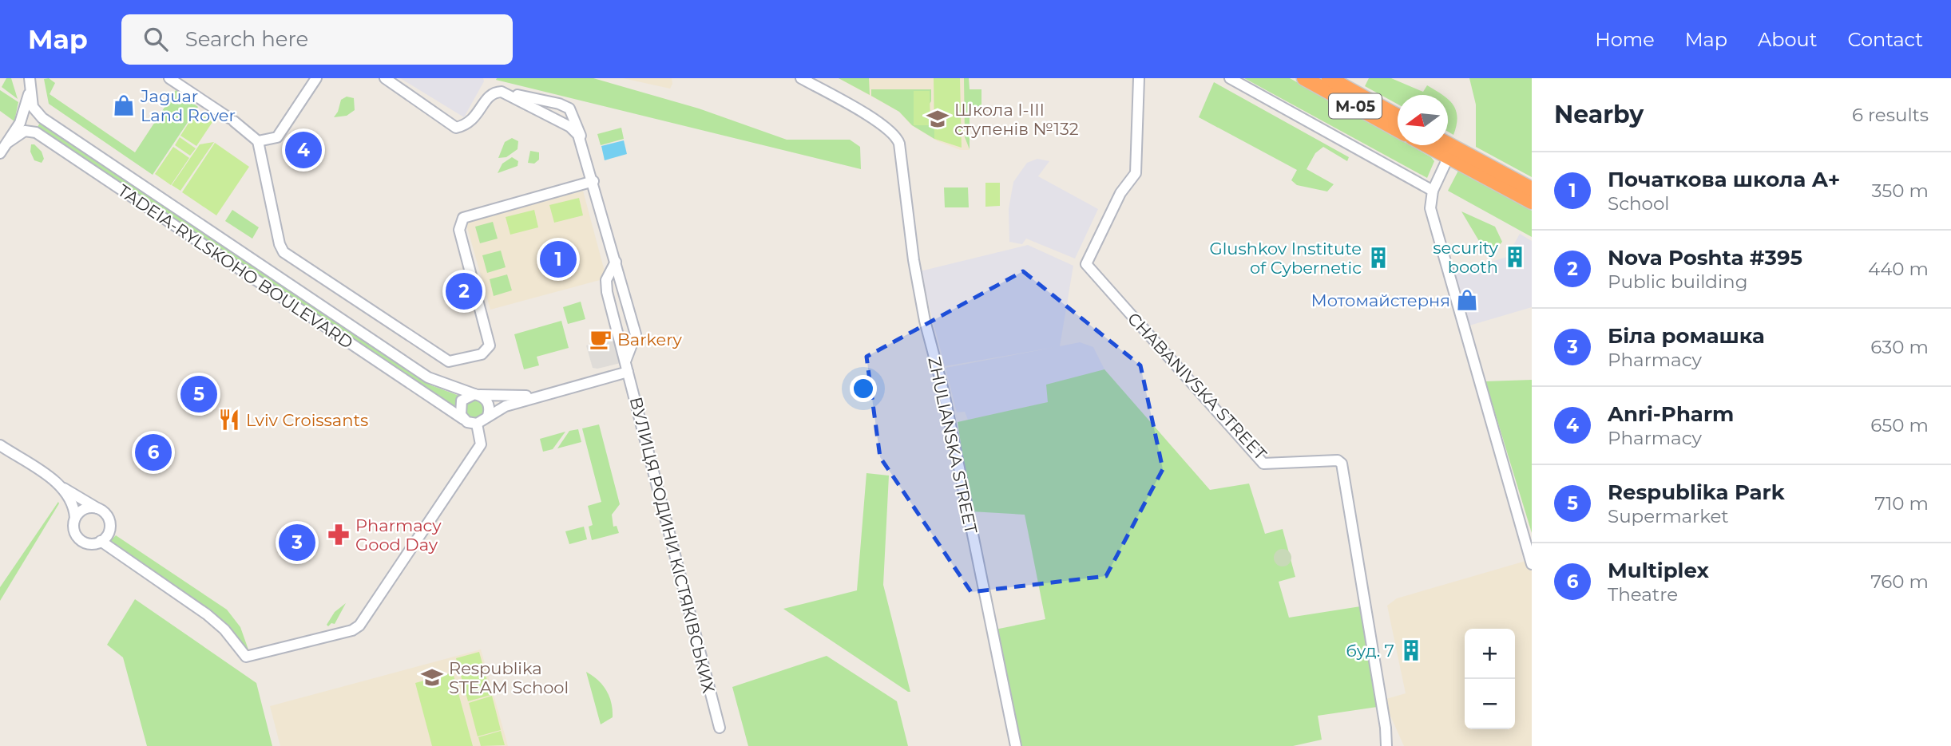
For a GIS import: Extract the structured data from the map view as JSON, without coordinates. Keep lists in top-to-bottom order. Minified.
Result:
{"streets":{"highway":["М-05"],"street":["TADEIA-RYLSKOHO BOULEVARD","CHABANIVSKA STREET","ZHULIANSKA STREET","ВУЛИЦЯ РОДИНИ КІСТЯКІВСЬКИХ"]},"crossings":[["TADEIA-RYLSKOHO BOULEVARD","ВУЛИЦЯ РОДИНИ КІСТЯКІВСЬКИХ"]],"places":{"shop":["Jaguar Land Rover","Мотомайстерня"],"school or university":["Школа І-ІІІ ступенів №132","Respublika STEAM School"],"building":["security booth","Glushkov Institute of Cybernetic","буд. 7"],"cafe":["Barkery"],"restaurant":["Lviv Croissants"],"pharmacy":["Pharmacy Good Day"]},"north":"left","page":{"header":"Map","search":"Search here","nav":["Home","Map","About","Contact"],"heading":["Nearby","6 results"],"pins":["4","1","2","5","6","3"],"list":[{"mark":"1","name":"Початкова школа А+","note":"School","value":"350 m"},{"mark":"2","name":"Nova Poshta #395","note":"Public building","value":"440 m"},{"mark":"3","name":"Біла ромашка","note":"Pharmacy","value":"630 m"},{"mark":"4","name":"Anri-Pharm","note":"Pharmacy","value":"650 m"},{"mark":"5","name":"Respublika Park","note":"Supermarket","value":"710 m"},{"mark":"6","name":"Multiplex","note":"Theatre","value":"760 m"}],"map_buttons":["+","−"]}}
